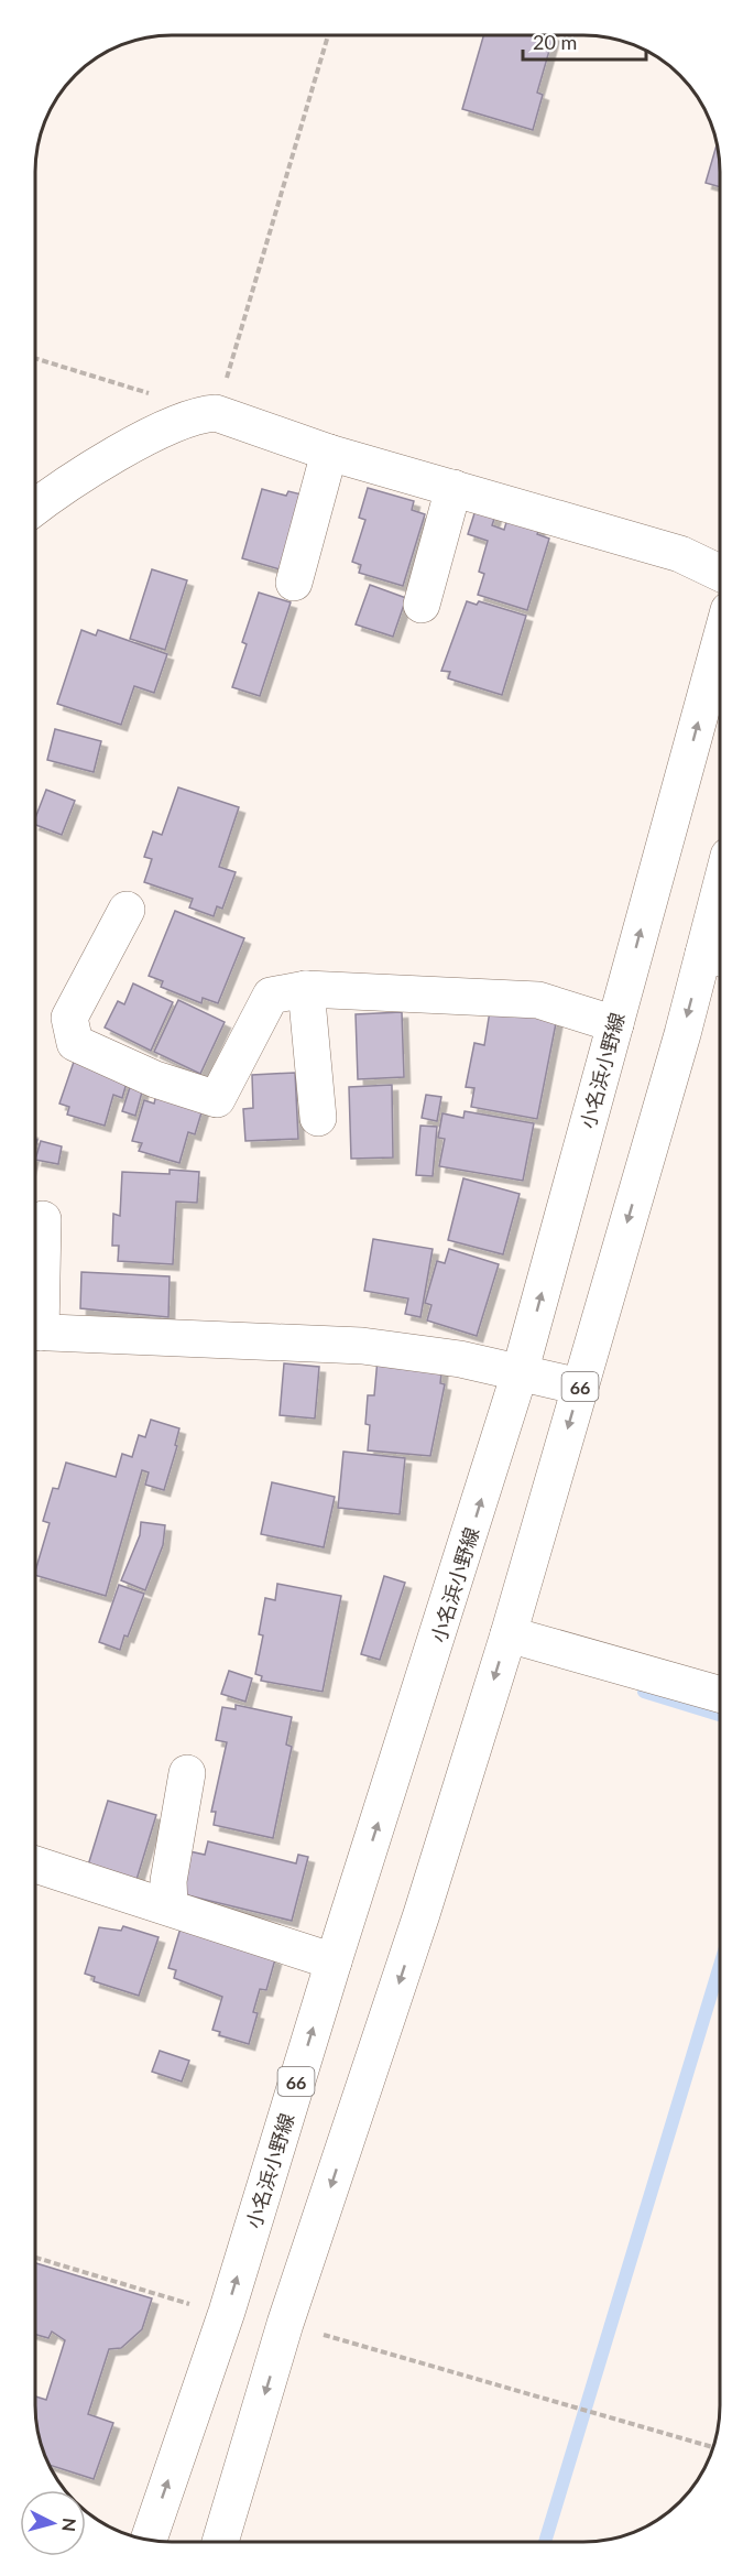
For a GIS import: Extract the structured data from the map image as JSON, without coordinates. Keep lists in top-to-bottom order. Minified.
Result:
{"streets":{"main road":["小名浜小野線","66"]},"scale_bar":"20 m","north":"right"}
